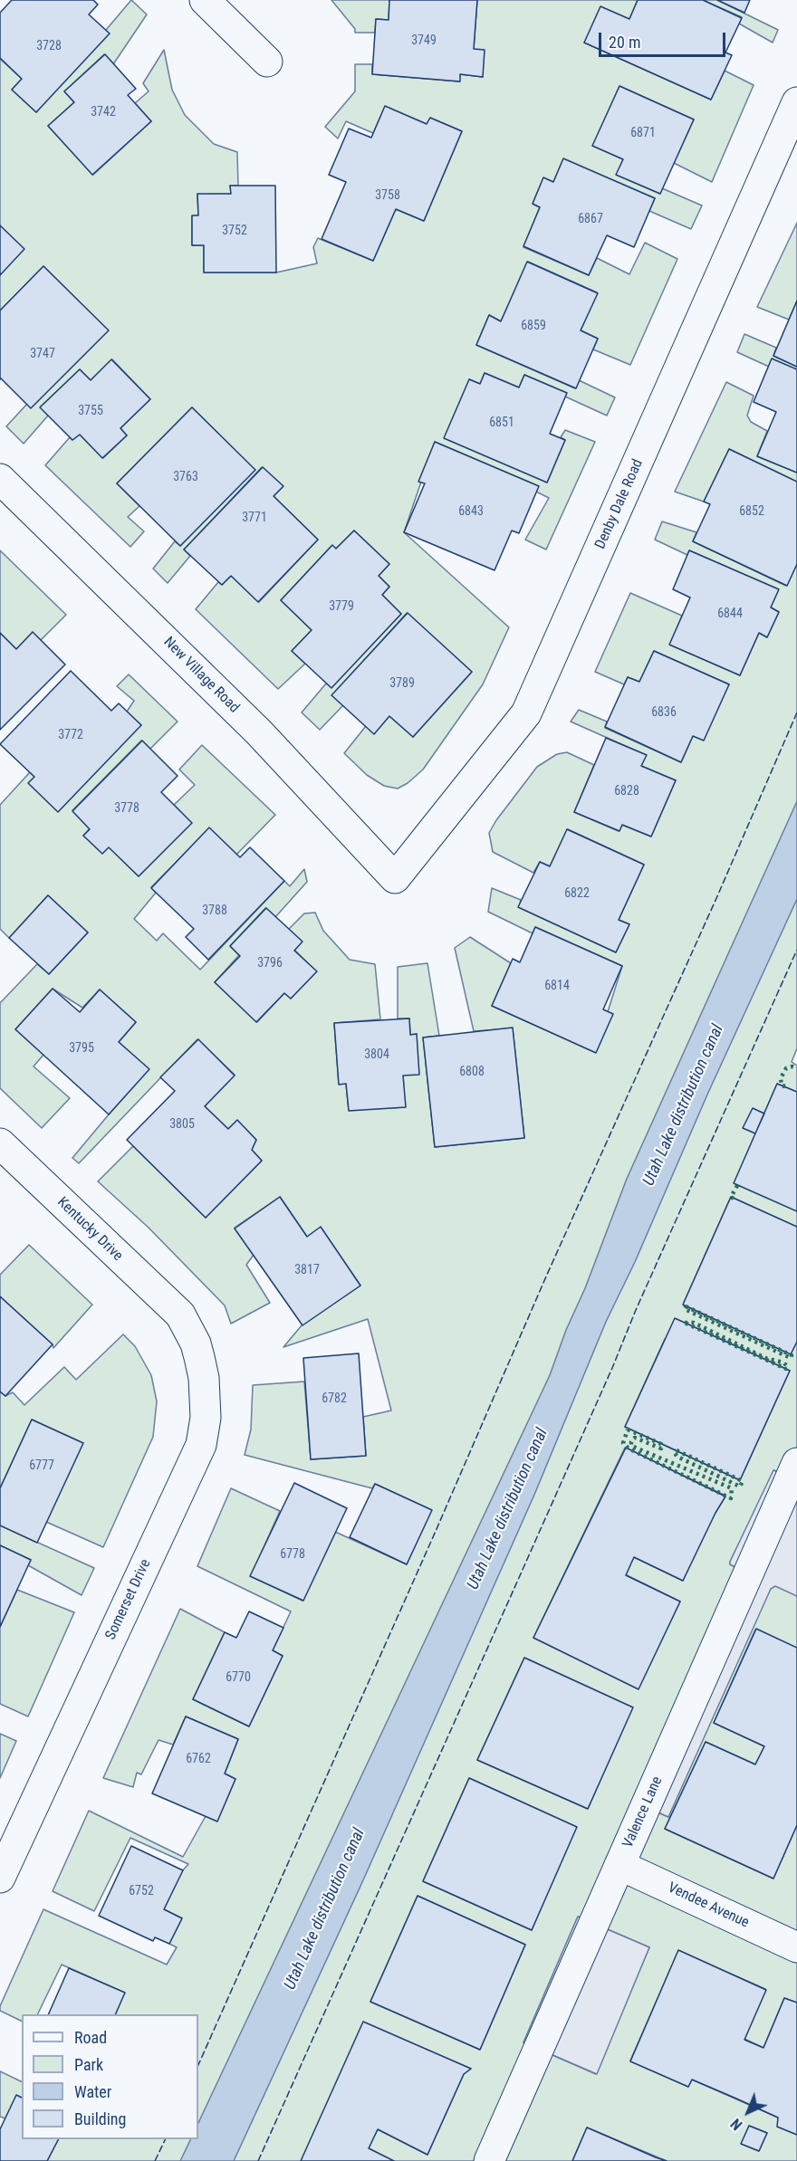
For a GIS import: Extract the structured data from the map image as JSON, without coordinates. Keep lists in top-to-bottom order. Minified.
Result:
{"streets":{"street":["Denby Dale Road","New Village Road","Kentucky Drive","Somerset Drive","Valence Lane","Vendee Avenue"]},"crossings":[["Denby Dale Road","New Village Road"],["Kentucky Drive","Somerset Drive"],["Valence Lane","Vendee Avenue"]],"water":["Utah Lake distribution canal"],"house_numbers":["3749","3728","3742","6871","3758","6867","3752","6859","3747","3755","6851","3763","6843","6852","3771","3779","6844","3789","6836","3772","6828","3778","6822","3788","3796","6814","3795","3804","6808","3805","3817","6782","6777","6778","6770","6762","6752"],"legend":["Road","Park","Water","Building"],"scale_bar":"20 m","north":"bottom left"}
